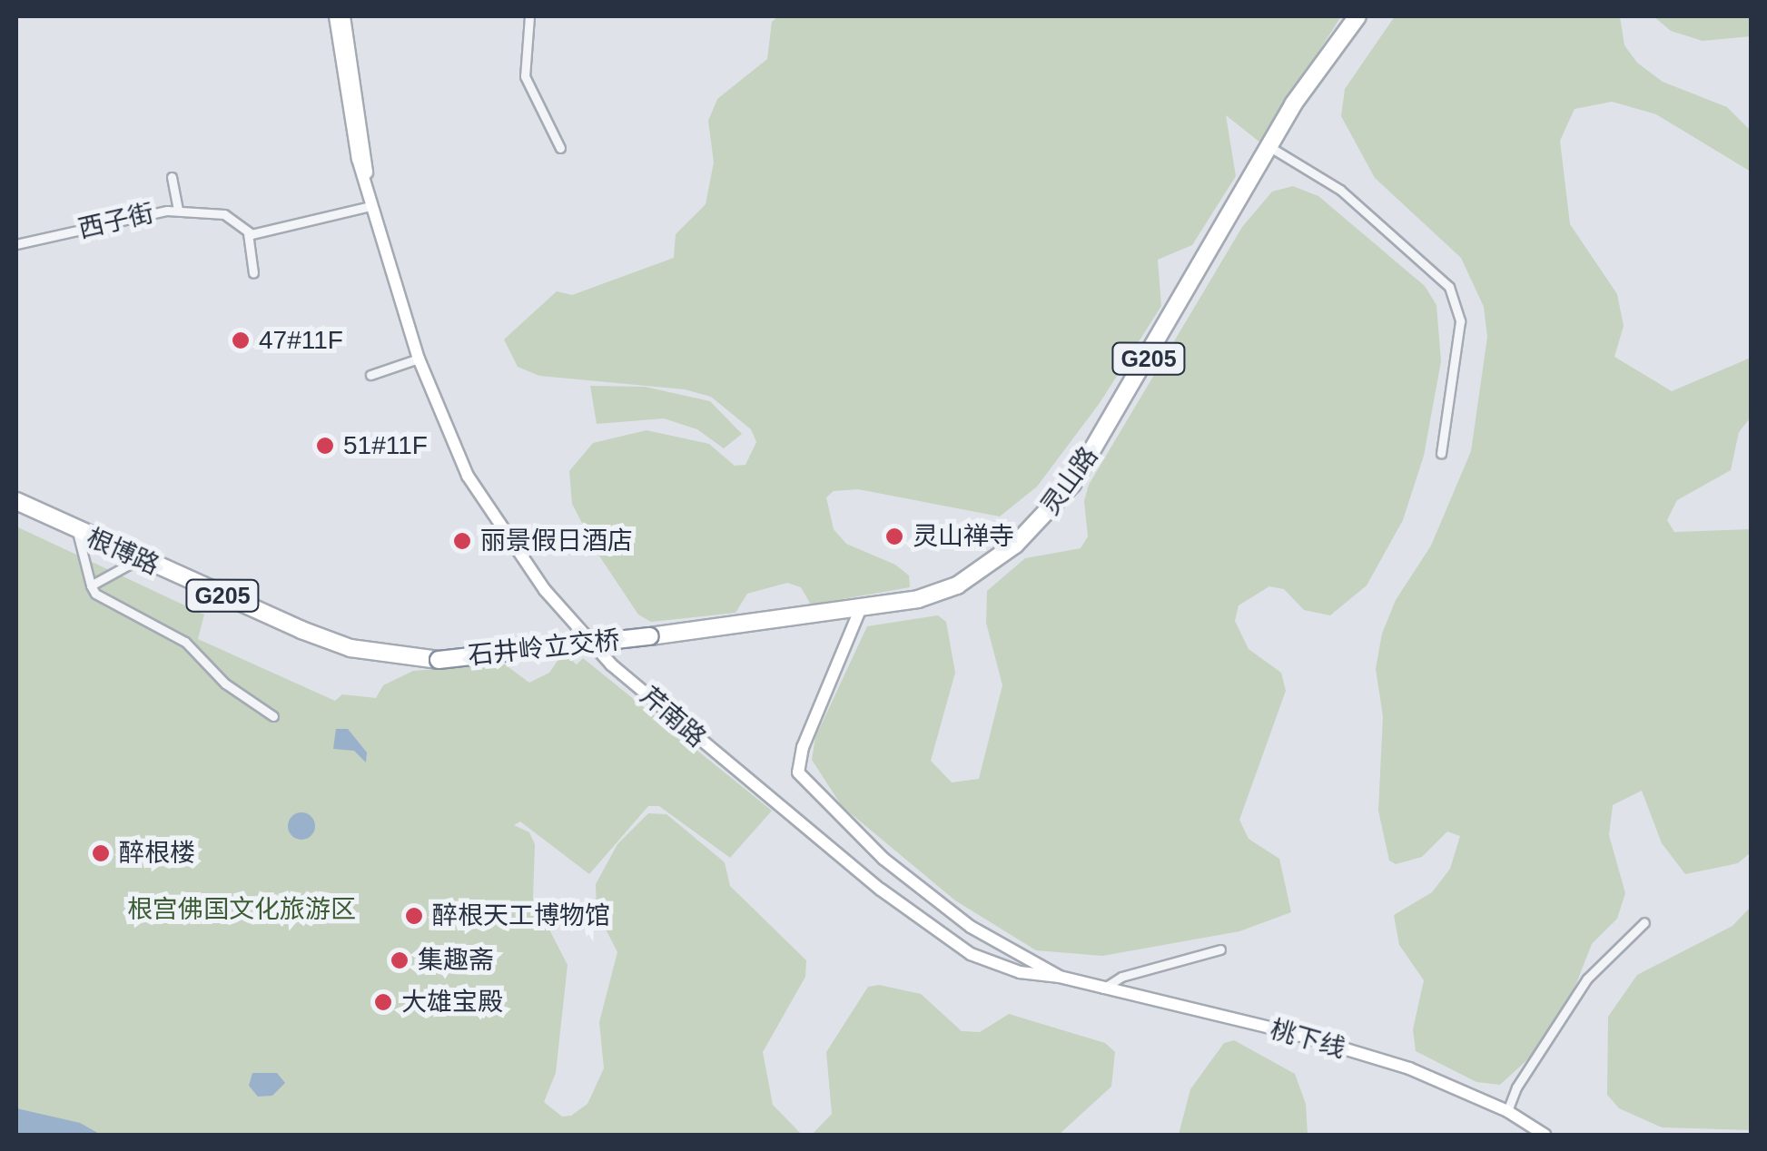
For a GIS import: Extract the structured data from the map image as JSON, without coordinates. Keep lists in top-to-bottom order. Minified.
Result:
{"streets":{"highway":["G205","灵山路","根博路","石井岭立交桥"],"main road":["芹南路","桃下线"],"street":["西子街"]},"crossings":[["灵山路","石井岭立交桥"],["根博路","石井岭立交桥"],["芹南路","桃下线"]],"parks":["根宫佛国文化旅游区"],"places":["47#11F","51#11F","灵山禅寺","丽景假日酒店","醉根楼","醉根天工博物馆","集趣斋","大雄宝殿"]}
